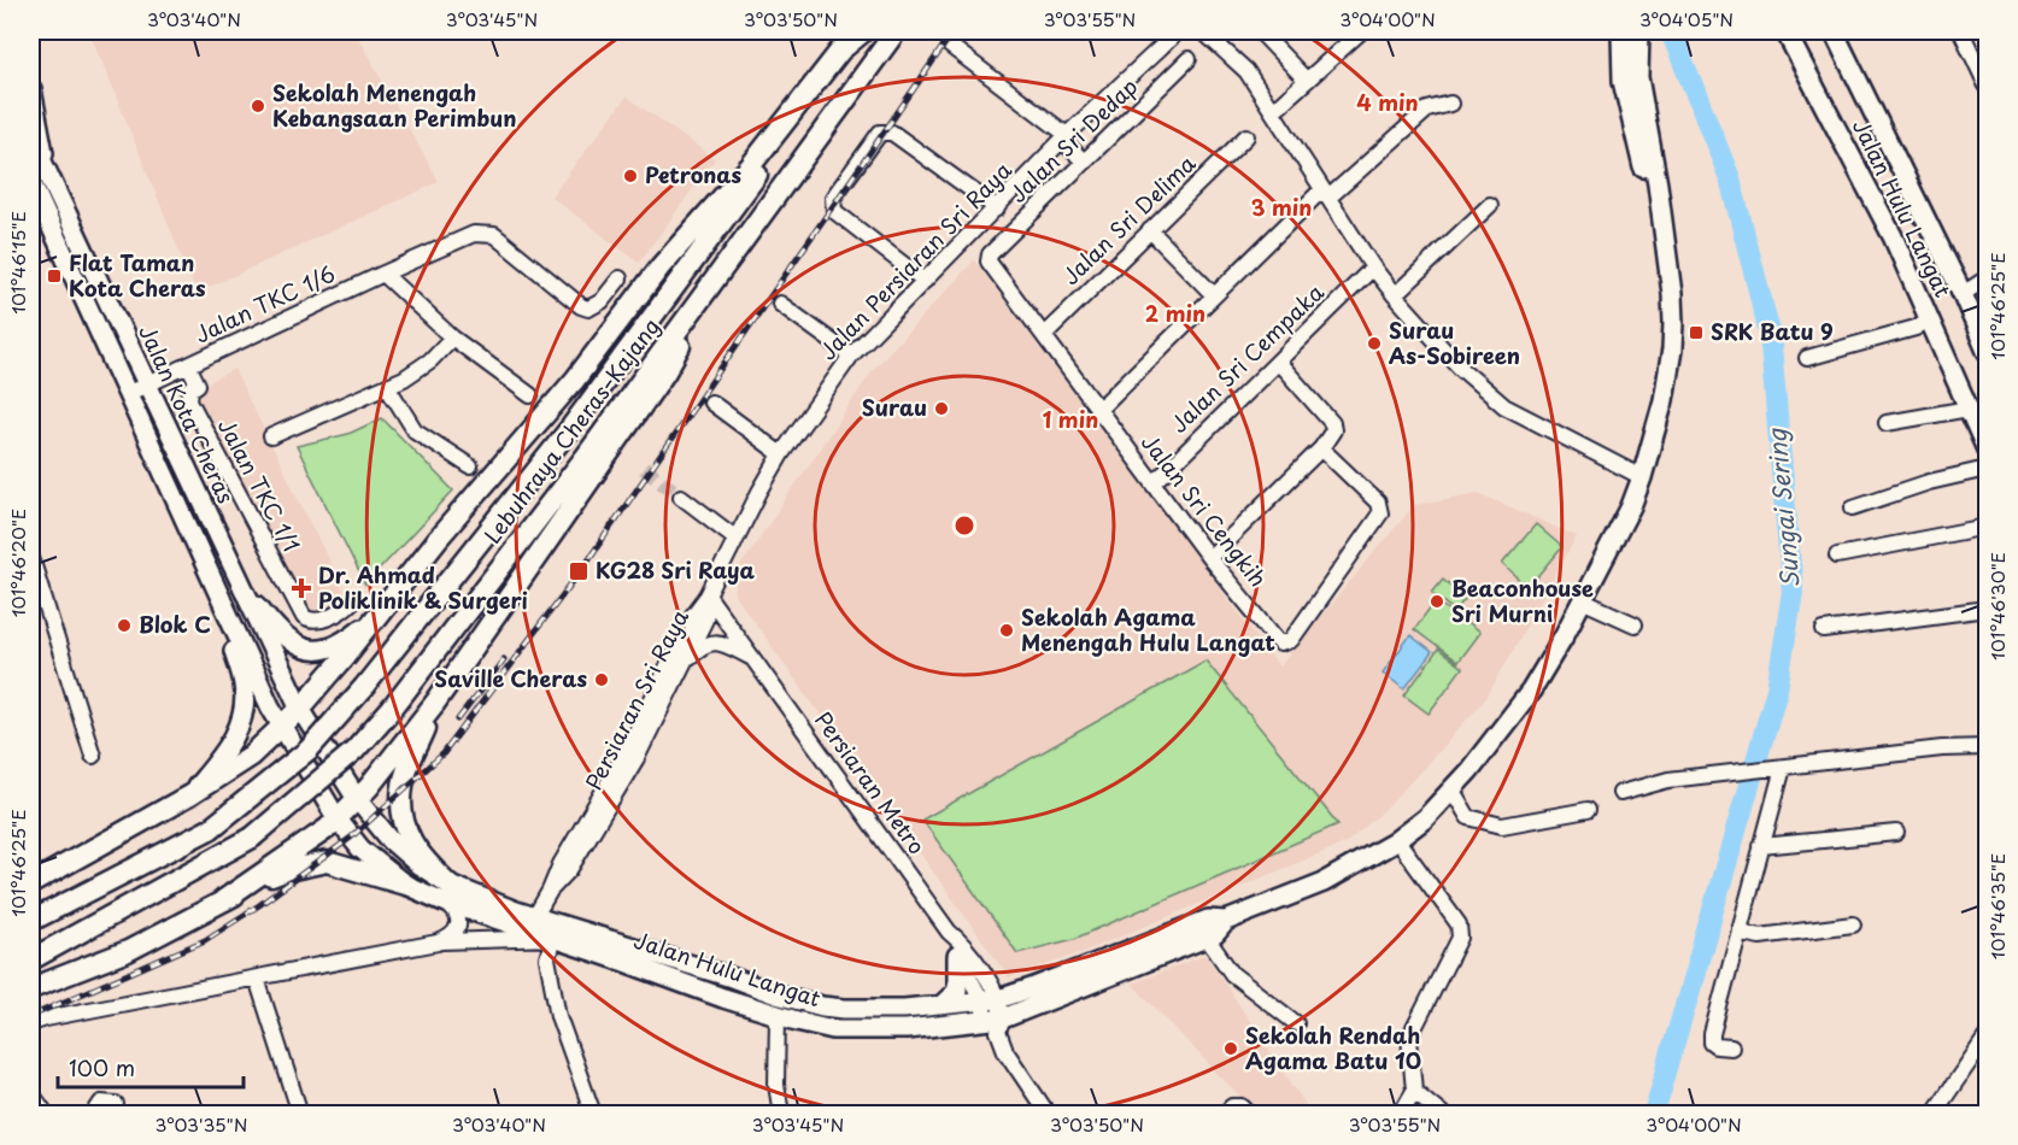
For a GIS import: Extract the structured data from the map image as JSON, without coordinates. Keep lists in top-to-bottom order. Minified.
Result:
{"streets":{"highway":["Lebuhraya Cheras–Kajang"],"main road":["Jalan Hulu Langat","Jalan Kota Cheras"],"street":["Jalan Sri Dedap","Jalan Sri Delima","Jalan Persiaran Sri Raya","Jalan TKC 1/6","Jalan Sri Cempaka","Jalan TKC 1/1","Jalan Sri Cengkih","Persiaran Sri Raya","Persiaran Metro"]},"crossings":[["Jalan Sri Dedap","Jalan Sri Cengkih"],["Jalan Hulu Langat","Jalan Kota Cheras"],["Jalan Hulu Langat","Persiaran Sri Raya"],["Jalan Hulu Langat","Persiaran Metro"],["Jalan Sri Delima","Jalan Sri Cengkih"],["Jalan Persiaran Sri Raya","Persiaran Sri Raya"],["Jalan Persiaran Sri Raya","Persiaran Metro"],["Jalan TKC 1/6","Jalan Kota Cheras"],["Jalan TKC 1/6","Jalan TKC 1/1"],["Jalan Sri Cempaka","Jalan Sri Cengkih"],["Persiaran Sri Raya","Persiaran Metro"]],"water":["Sungai Sering"],"places":{"other":["Sekolah Menengah Kebangsaan Perimbun","Petronas","Surau As-Sobireen","Surau","Beaconhouse Sri Murni","Blok C","Sekolah Agama Menengah Hulu Langat","Saville Cheras","Sekolah Rendah Agama Batu 10"],"transit":["Flat Taman Kota Cheras","SRK Batu 9","KG28 Sri Raya"],"health":["Dr. Ahmad Poliklinik & Surgeri"]},"scale_bar":"100 m","coordinates":["3°03'40\"N","3°03'45\"N","3°03'50\"N","3°03'55\"N","3°04'00\"N","3°04'05\"N","101°46'15\"E","101°46'25\"E","101°46'20\"E","101°46'30\"E","101°46'35\"E","3°03'35\"N"],"rings":["4 min","3 min","2 min","1 min"]}
